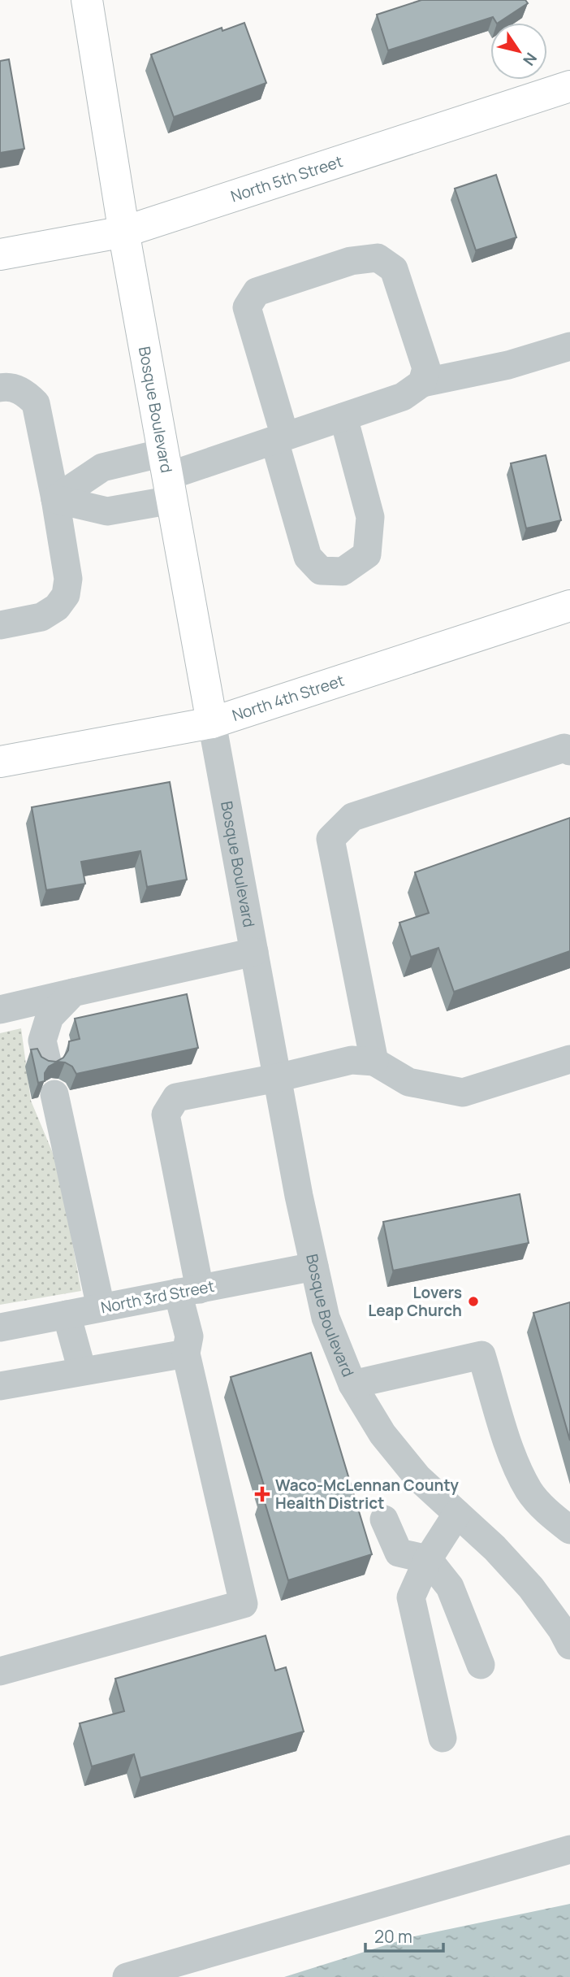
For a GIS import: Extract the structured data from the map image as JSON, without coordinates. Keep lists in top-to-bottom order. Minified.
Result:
{"streets":{"main road":["North 5th Street","Bosque Boulevard","North 4th Street"],"street":["North 3rd Street"]},"crossings":[["North 5th Street","Bosque Boulevard"],["Bosque Boulevard","North 4th Street"],["Bosque Boulevard","North 3rd Street"]],"places":{"other":["Lovers Leap Church"],"health":["Waco-McLennan County Health District"]},"scale_bar":"20 m","north":"bottom right"}
